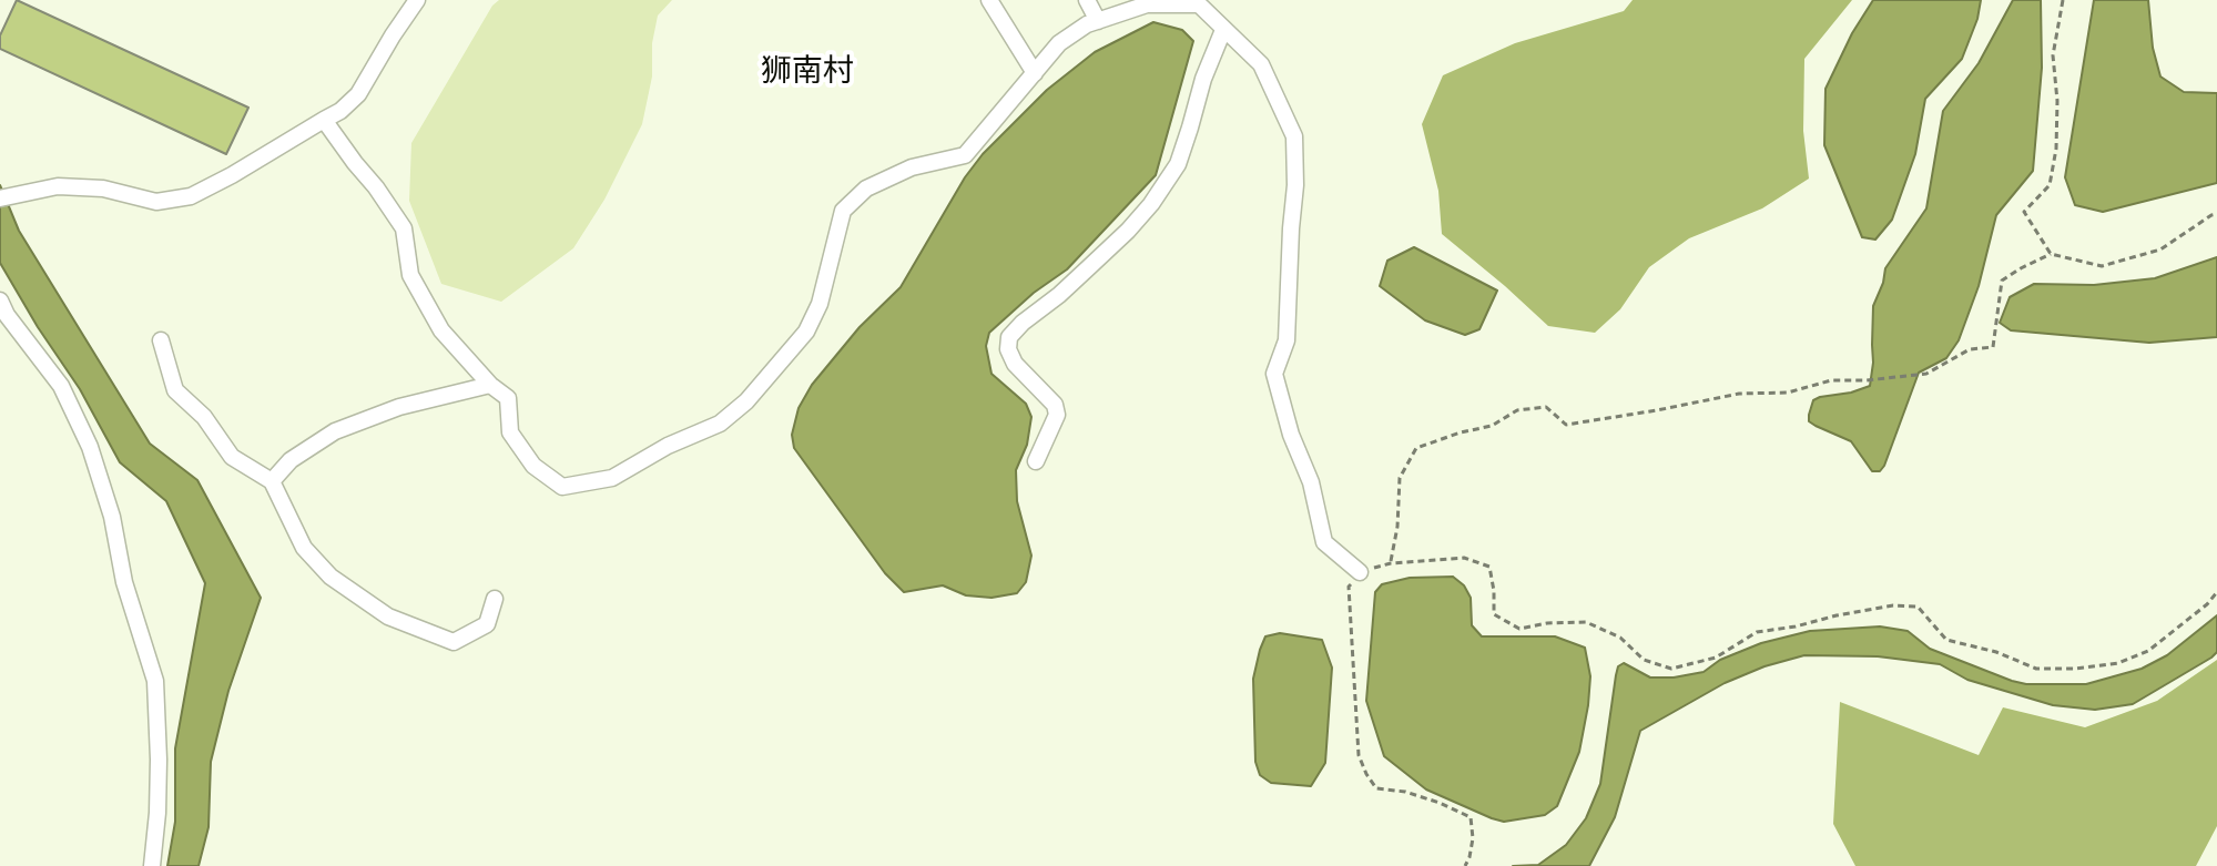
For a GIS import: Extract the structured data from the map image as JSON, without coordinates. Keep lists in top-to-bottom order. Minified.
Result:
{"districts":["狮南村"]}
